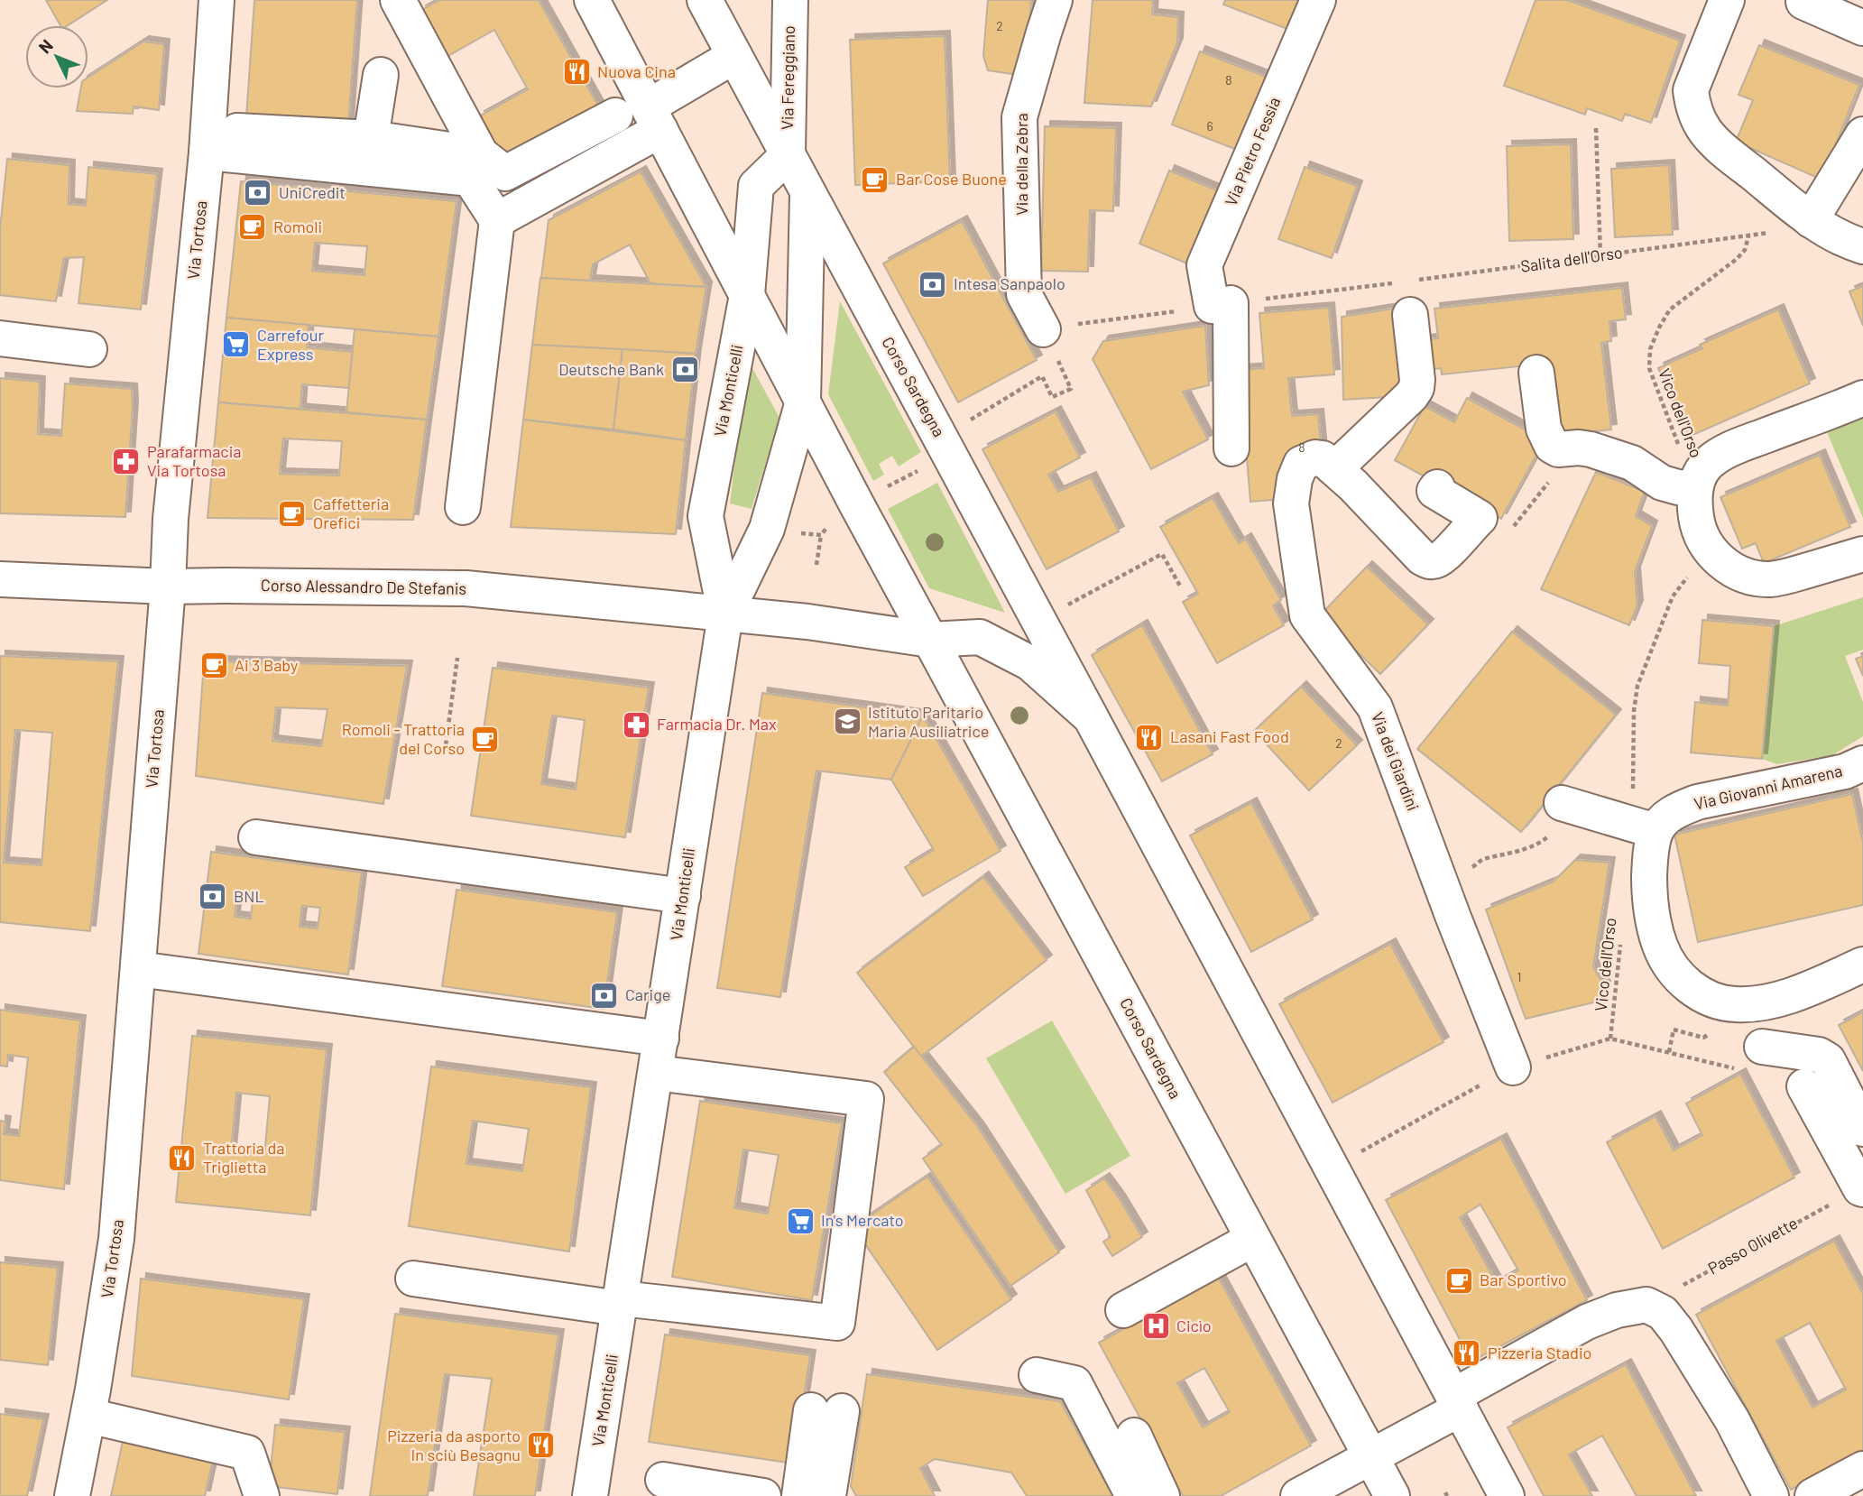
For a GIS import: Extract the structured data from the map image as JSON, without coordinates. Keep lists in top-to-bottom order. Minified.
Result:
{"streets":{"street":["Via Fereggiano","Via Pietro Fessia","Via della Zebra","Via Tortosa","Corso Sardegna","Via Monticelli","Corso Alessandro De Stefanis","Via dei Giardini","Via Giovanni Amarena"],"path":["Salita dell'Orso","Vico dell'Orso","Passo Olivette"]},"crossings":[["Via Fereggiano","Corso Sardegna"],["Via Fereggiano","Via Monticelli"],["Via Tortosa","Corso Alessandro De Stefanis"],["Salita dell'Orso","Vico dell'Orso"],["Corso Sardegna","Via Monticelli"],["Corso Sardegna","Corso Alessandro De Stefanis"],["Via Monticelli","Corso Alessandro De Stefanis"]],"places":{"restaurant":["Nuova Cina","Lasani Fast Food","Trattoria da Triglietta","Pizzeria Stadio","Pizzeria da asporto In sciù Besagnu"],"cafe":["Bar Cose Buone","Romoli","Caffetteria Orefici","Ai 3 Baby","Romoli - Trattoria del Corso","Bar Sportivo"],"bank":["UniCredit","Intesa Sanpaolo","Deutsche Bank","BNL","Carige"],"supermarket":["Carrefour Express","In's Mercato"],"pharmacy":["Parafarmacia Via Tortosa","Farmacia Dr. Max"],"school or university":["Istituto Paritario Maria Ausiliatrice"],"hospital":["Cicìo"]},"house_numbers":["2","8","6","8","2","1"],"north":"top left"}
